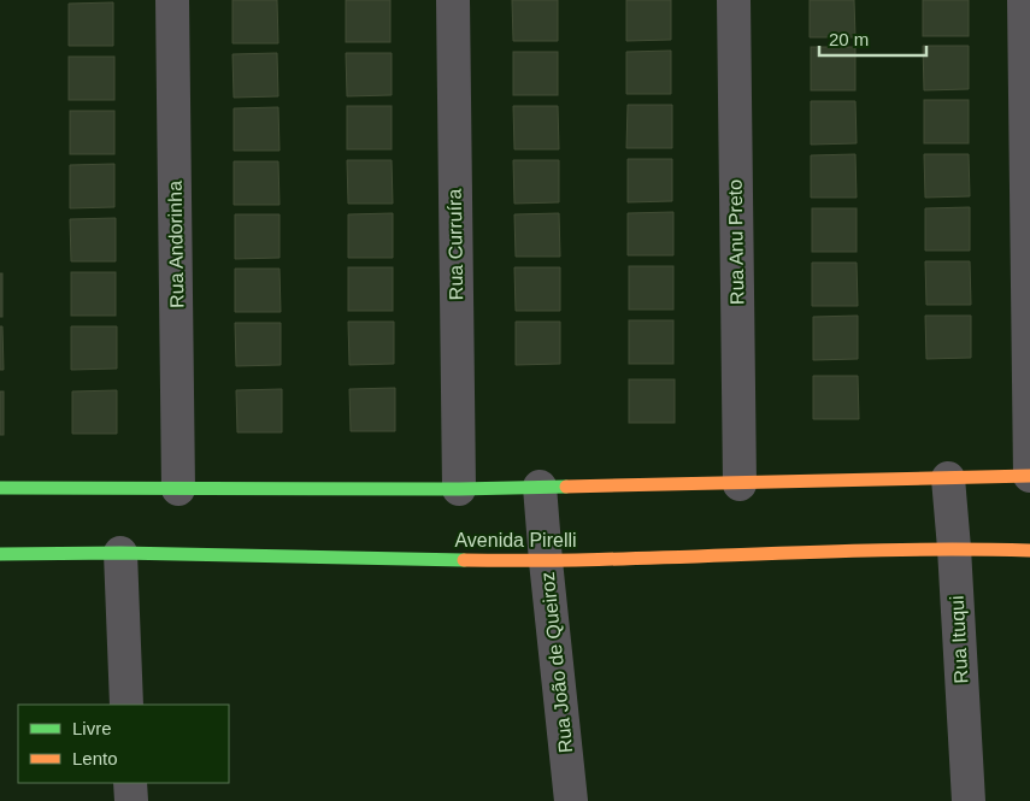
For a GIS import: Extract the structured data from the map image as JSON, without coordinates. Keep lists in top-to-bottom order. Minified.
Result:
{"streets":{"street":["Rua Anu Preto","Rua Andorinha","Rua Curruíra","Avenida Pirelli","Rua Ituqui","Rua João de Queiroz"]},"crossings":[["Avenida Pirelli","Rua Ituqui"],["Avenida Pirelli","Rua João de Queiroz"]],"legend":["Livre","Lento"],"scale_bar":"20 m"}
